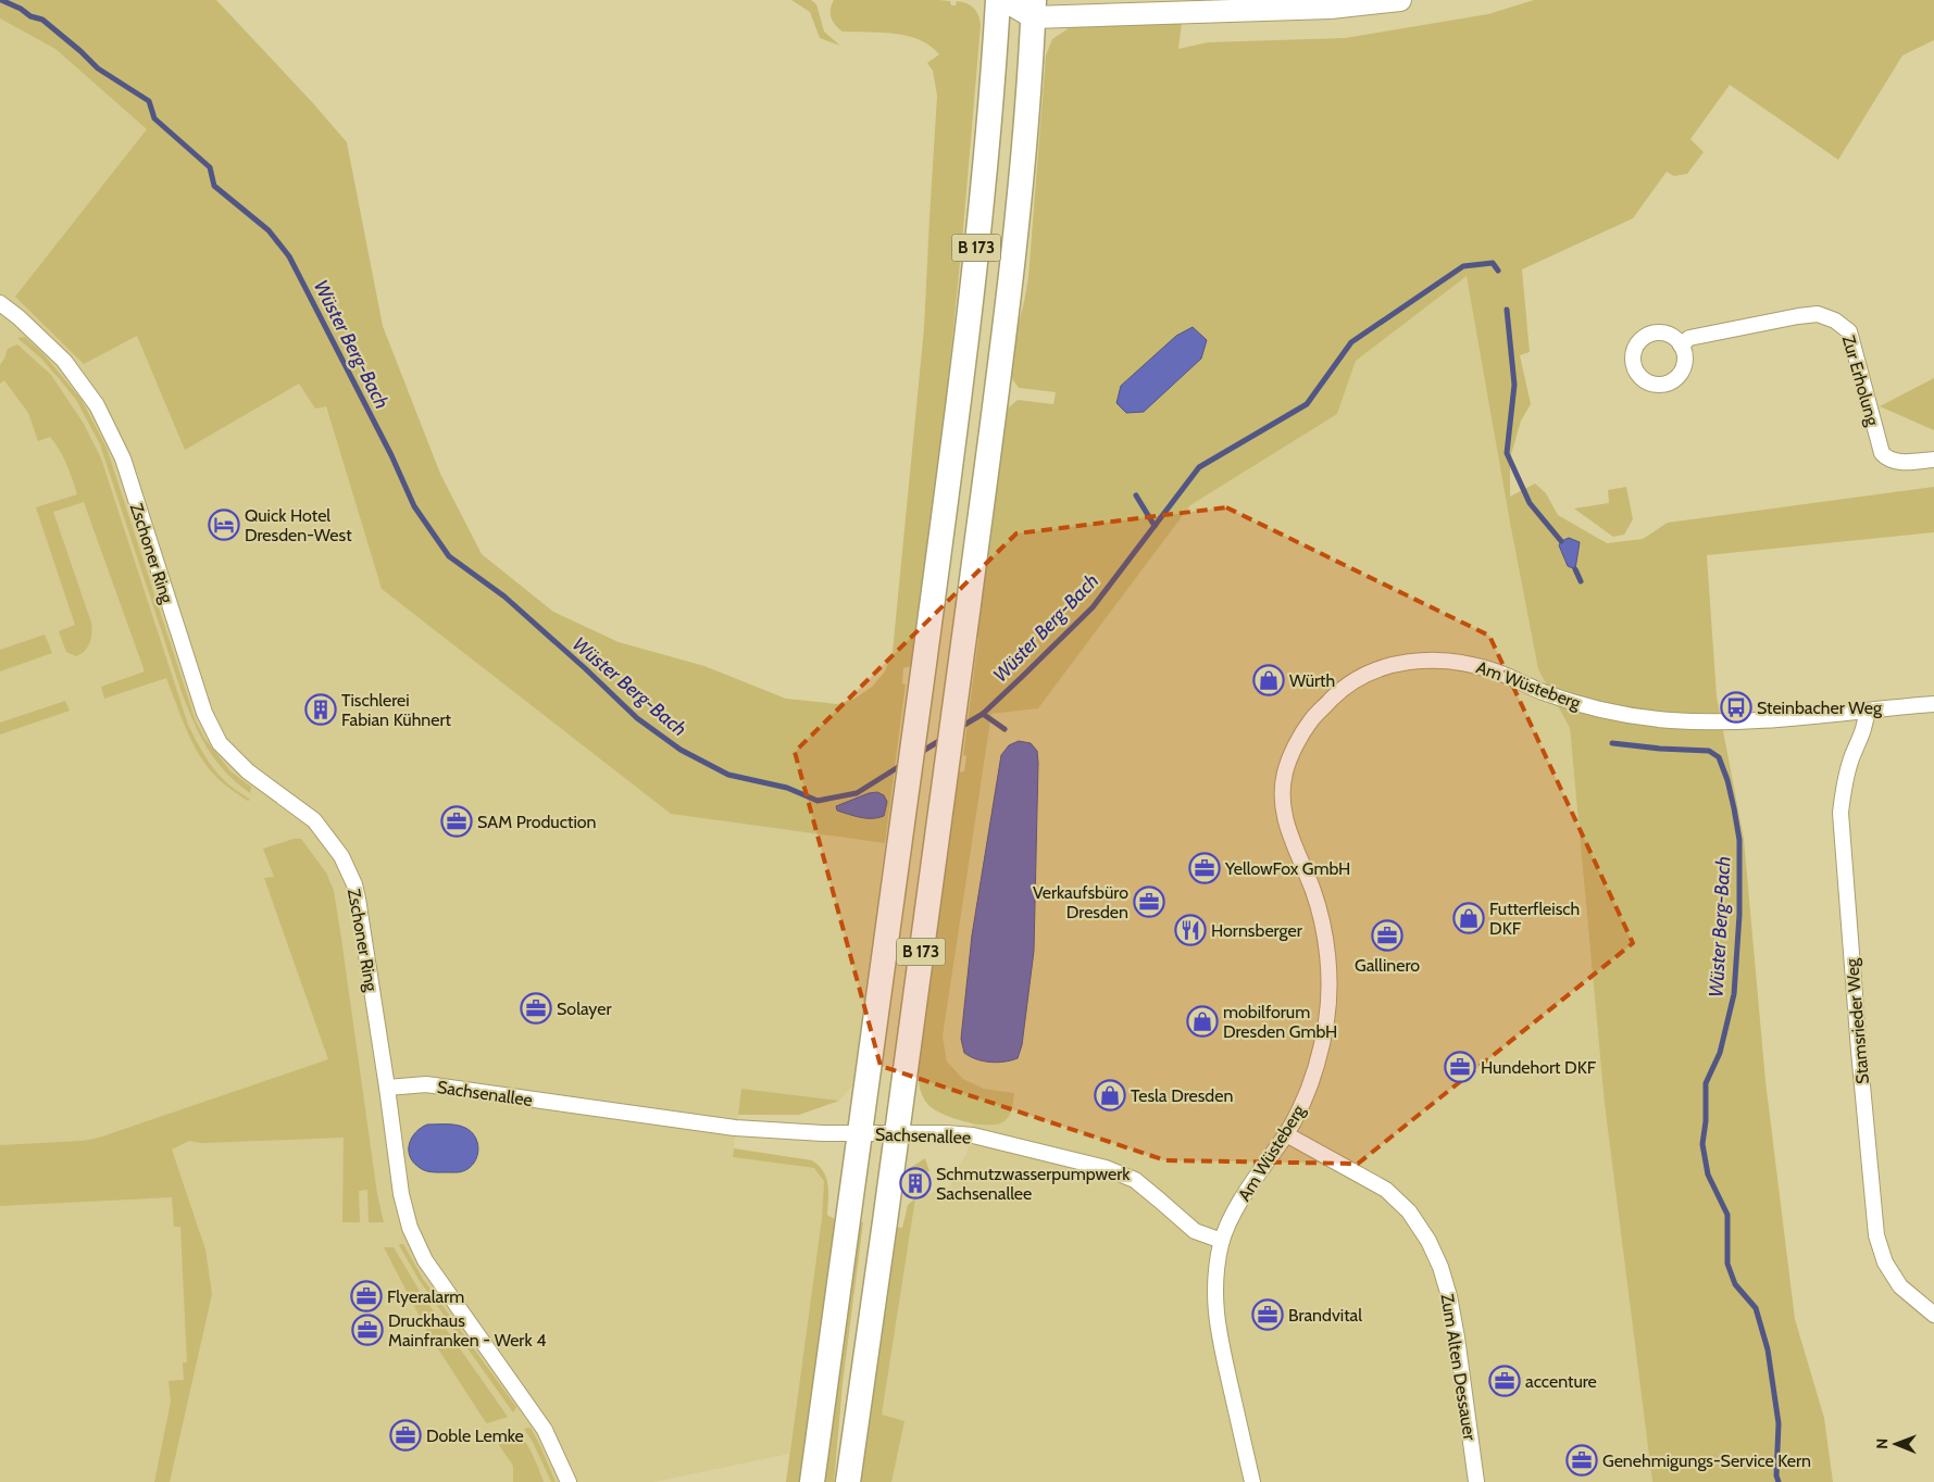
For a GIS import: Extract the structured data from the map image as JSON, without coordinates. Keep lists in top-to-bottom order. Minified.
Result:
{"streets":{"main road":["B 173"],"street":["Zur Erholung","Zschoner Ring","Am Wüsteberg","Stamsrieder Weg","Sachsenallee","Zum Alten Dessauer"]},"crossings":[["B 173","Sachsenallee"],["Zschoner Ring","Sachsenallee"],["Am Wüsteberg","Stamsrieder Weg"],["Am Wüsteberg","Sachsenallee"],["Am Wüsteberg","Zum Alten Dessauer"]],"water":["Wüster Berg-Bach"],"places":{"hotel":["Quick Hotel Dresden-West"],"shop":["Würth","Futterfleisch DKF","mobilforum Dresden GmbH","Tesla Dresden"],"bus stop":["Steinbacher Weg"],"building":["Tischlerei Fabian Kühnert","Schmutzwasserpumpwerk Sachsenallee"],"office":["SAM Production","YellowFox GmbH","Verkaufsbüro Dresden","Gallinero","Solayer","Hundehort DKF","Flyeralarm","Brandvital","Druckhaus Mainfranken - Werk 4","accenture","Doble Lemke","Genehmigungs-Service Kern"],"restaurant":["Hornsberger"]},"north":"left"}
